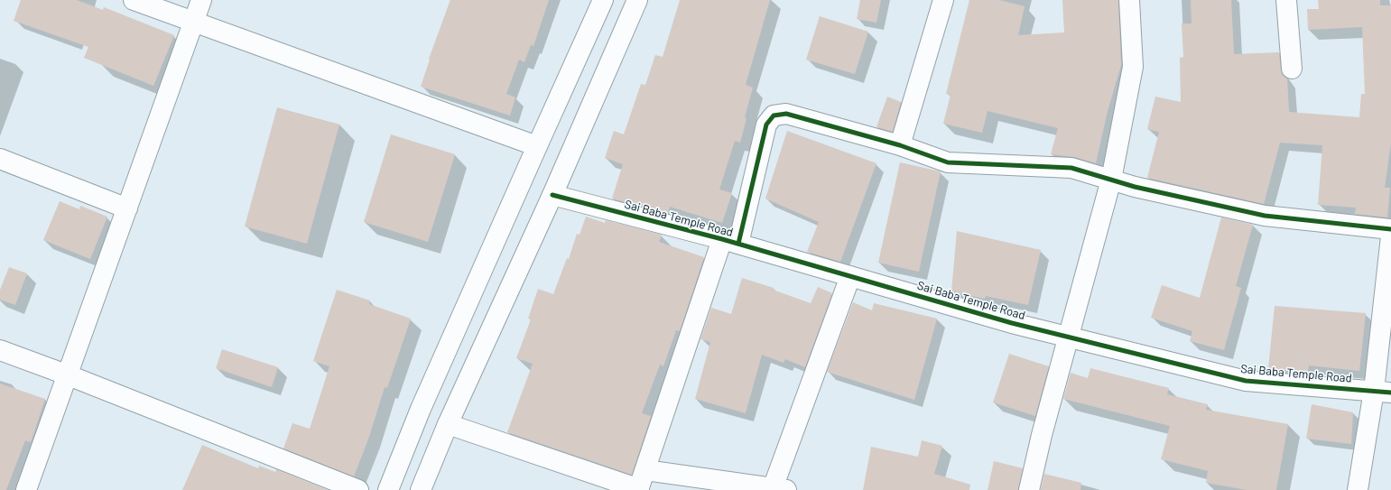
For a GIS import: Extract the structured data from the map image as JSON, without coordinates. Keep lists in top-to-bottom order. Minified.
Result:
{"streets":{"street":["Sai Baba Temple Road"]}}
